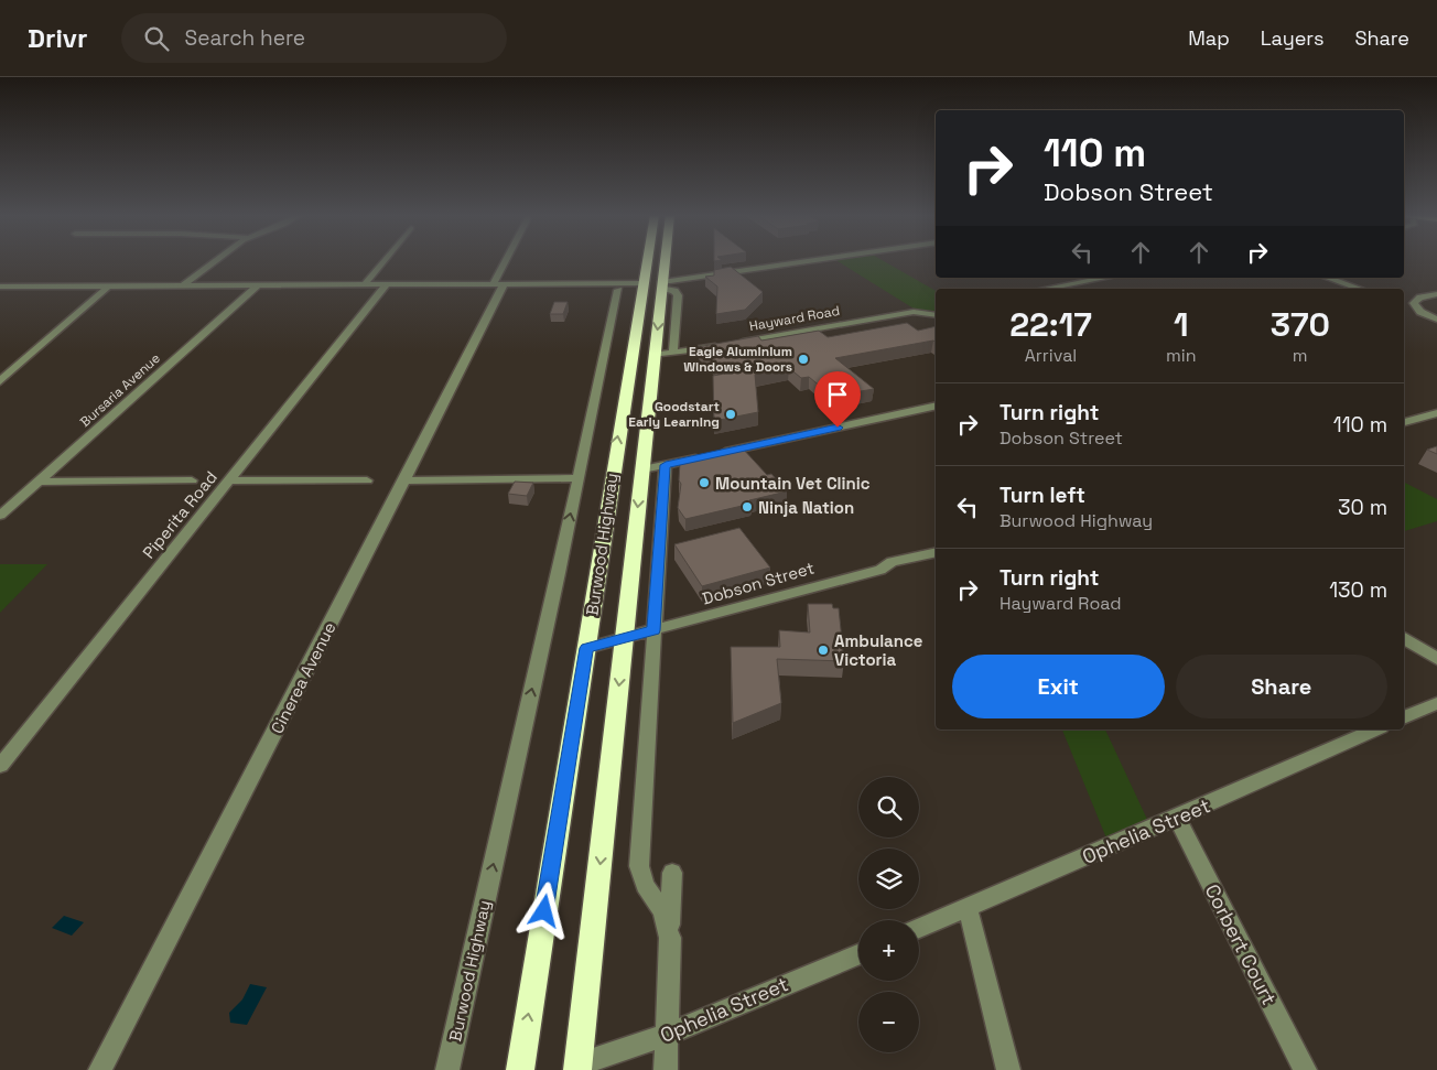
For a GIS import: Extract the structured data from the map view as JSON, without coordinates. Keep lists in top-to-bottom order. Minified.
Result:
{"streets":{"highway":["Burwood Highway"],"street":["Hayward Road","Bursaria Avenue","Piperita Road","Dobson Street","Cinerea Avenue","Ophelia Street","Corbert Court"]},"crossings":[["Hayward Road","Burwood Highway"],["Burwood Highway","Dobson Street"],["Burwood Highway","Ophelia Street"],["Ophelia Street","Corbert Court"]],"places":["Eagle Aluminium Windows & Doors","Goodstart Early Learning","Mountain Vet Clinic","Ninja Nation","Ambulance Victoria"],"page":{"header":"Drivr","search":"Search here","nav":["Map","Layers","Share"],"turn":["110 m","Dobson Street"],"eta":["22:17","Arrival","1","min","370","m"],"list":[{"name":"Turn right","note":"Dobson Street","value":"110 m"},{"name":"Turn left","note":"Burwood Highway","value":"30 m"},{"name":"Turn right","note":"Hayward Road","value":"130 m"}],"buttons":["Exit","Share"],"map_buttons":["+","−"]}}
